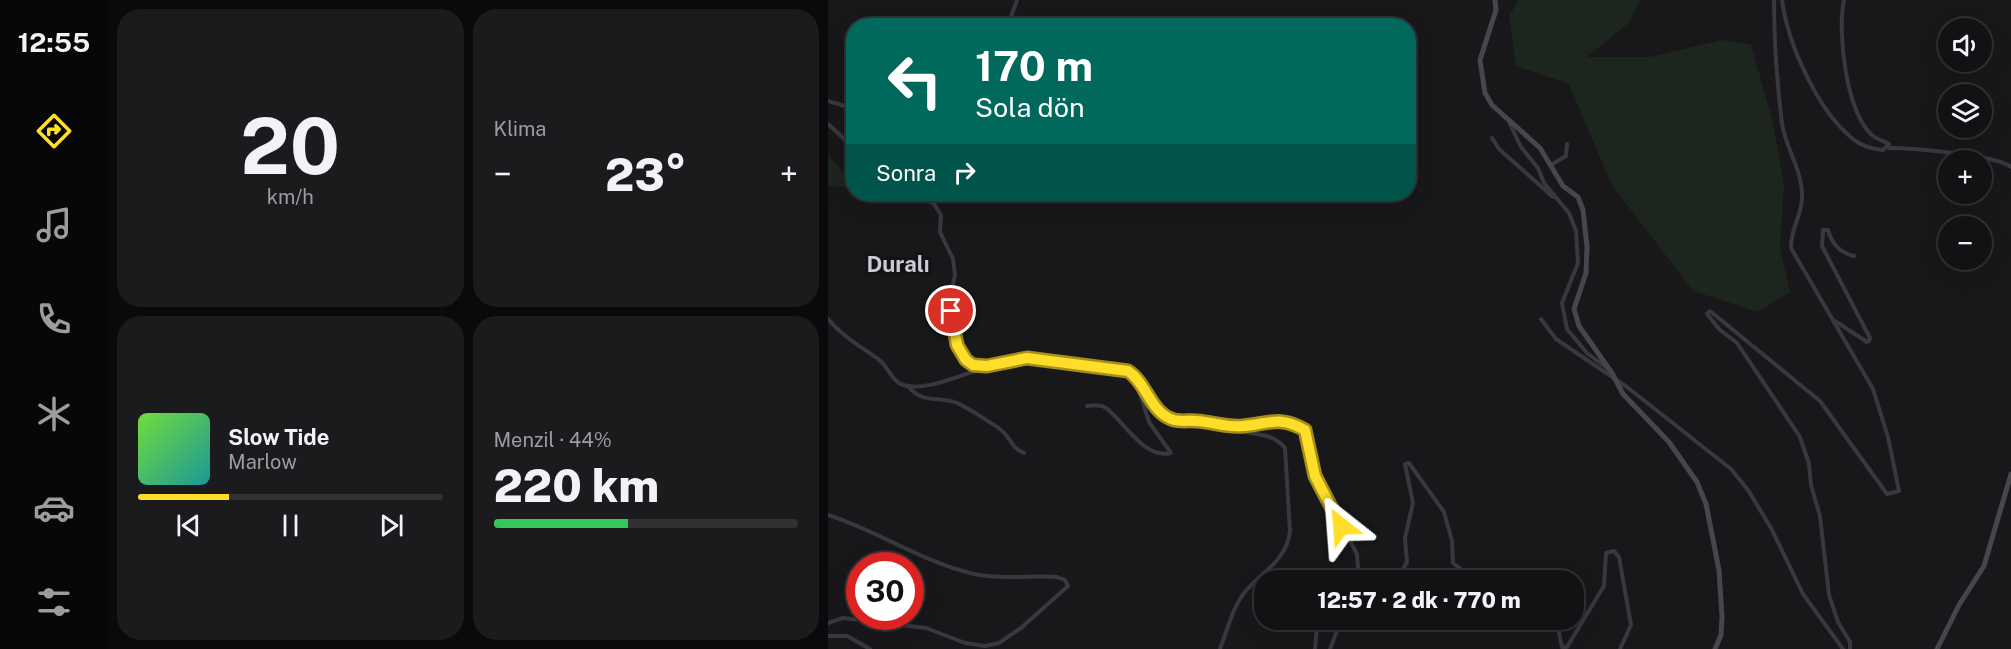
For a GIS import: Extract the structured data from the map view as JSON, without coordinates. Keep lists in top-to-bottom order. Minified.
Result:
{"districts":["Duralı"],"page":{"tabs":"12:55","tile":[["20","km/h"],"Klima",["Menzil · 44%","220 km"]],"map_buttons":["+","−"],"turn":["170 m","Sola dön"],"then":"Sonra","heat":["−","23°","+"],"song":["Slow Tide","Marlow"],"limit":"30","trip":"12:57 · 2 dk · 770 m"}}
